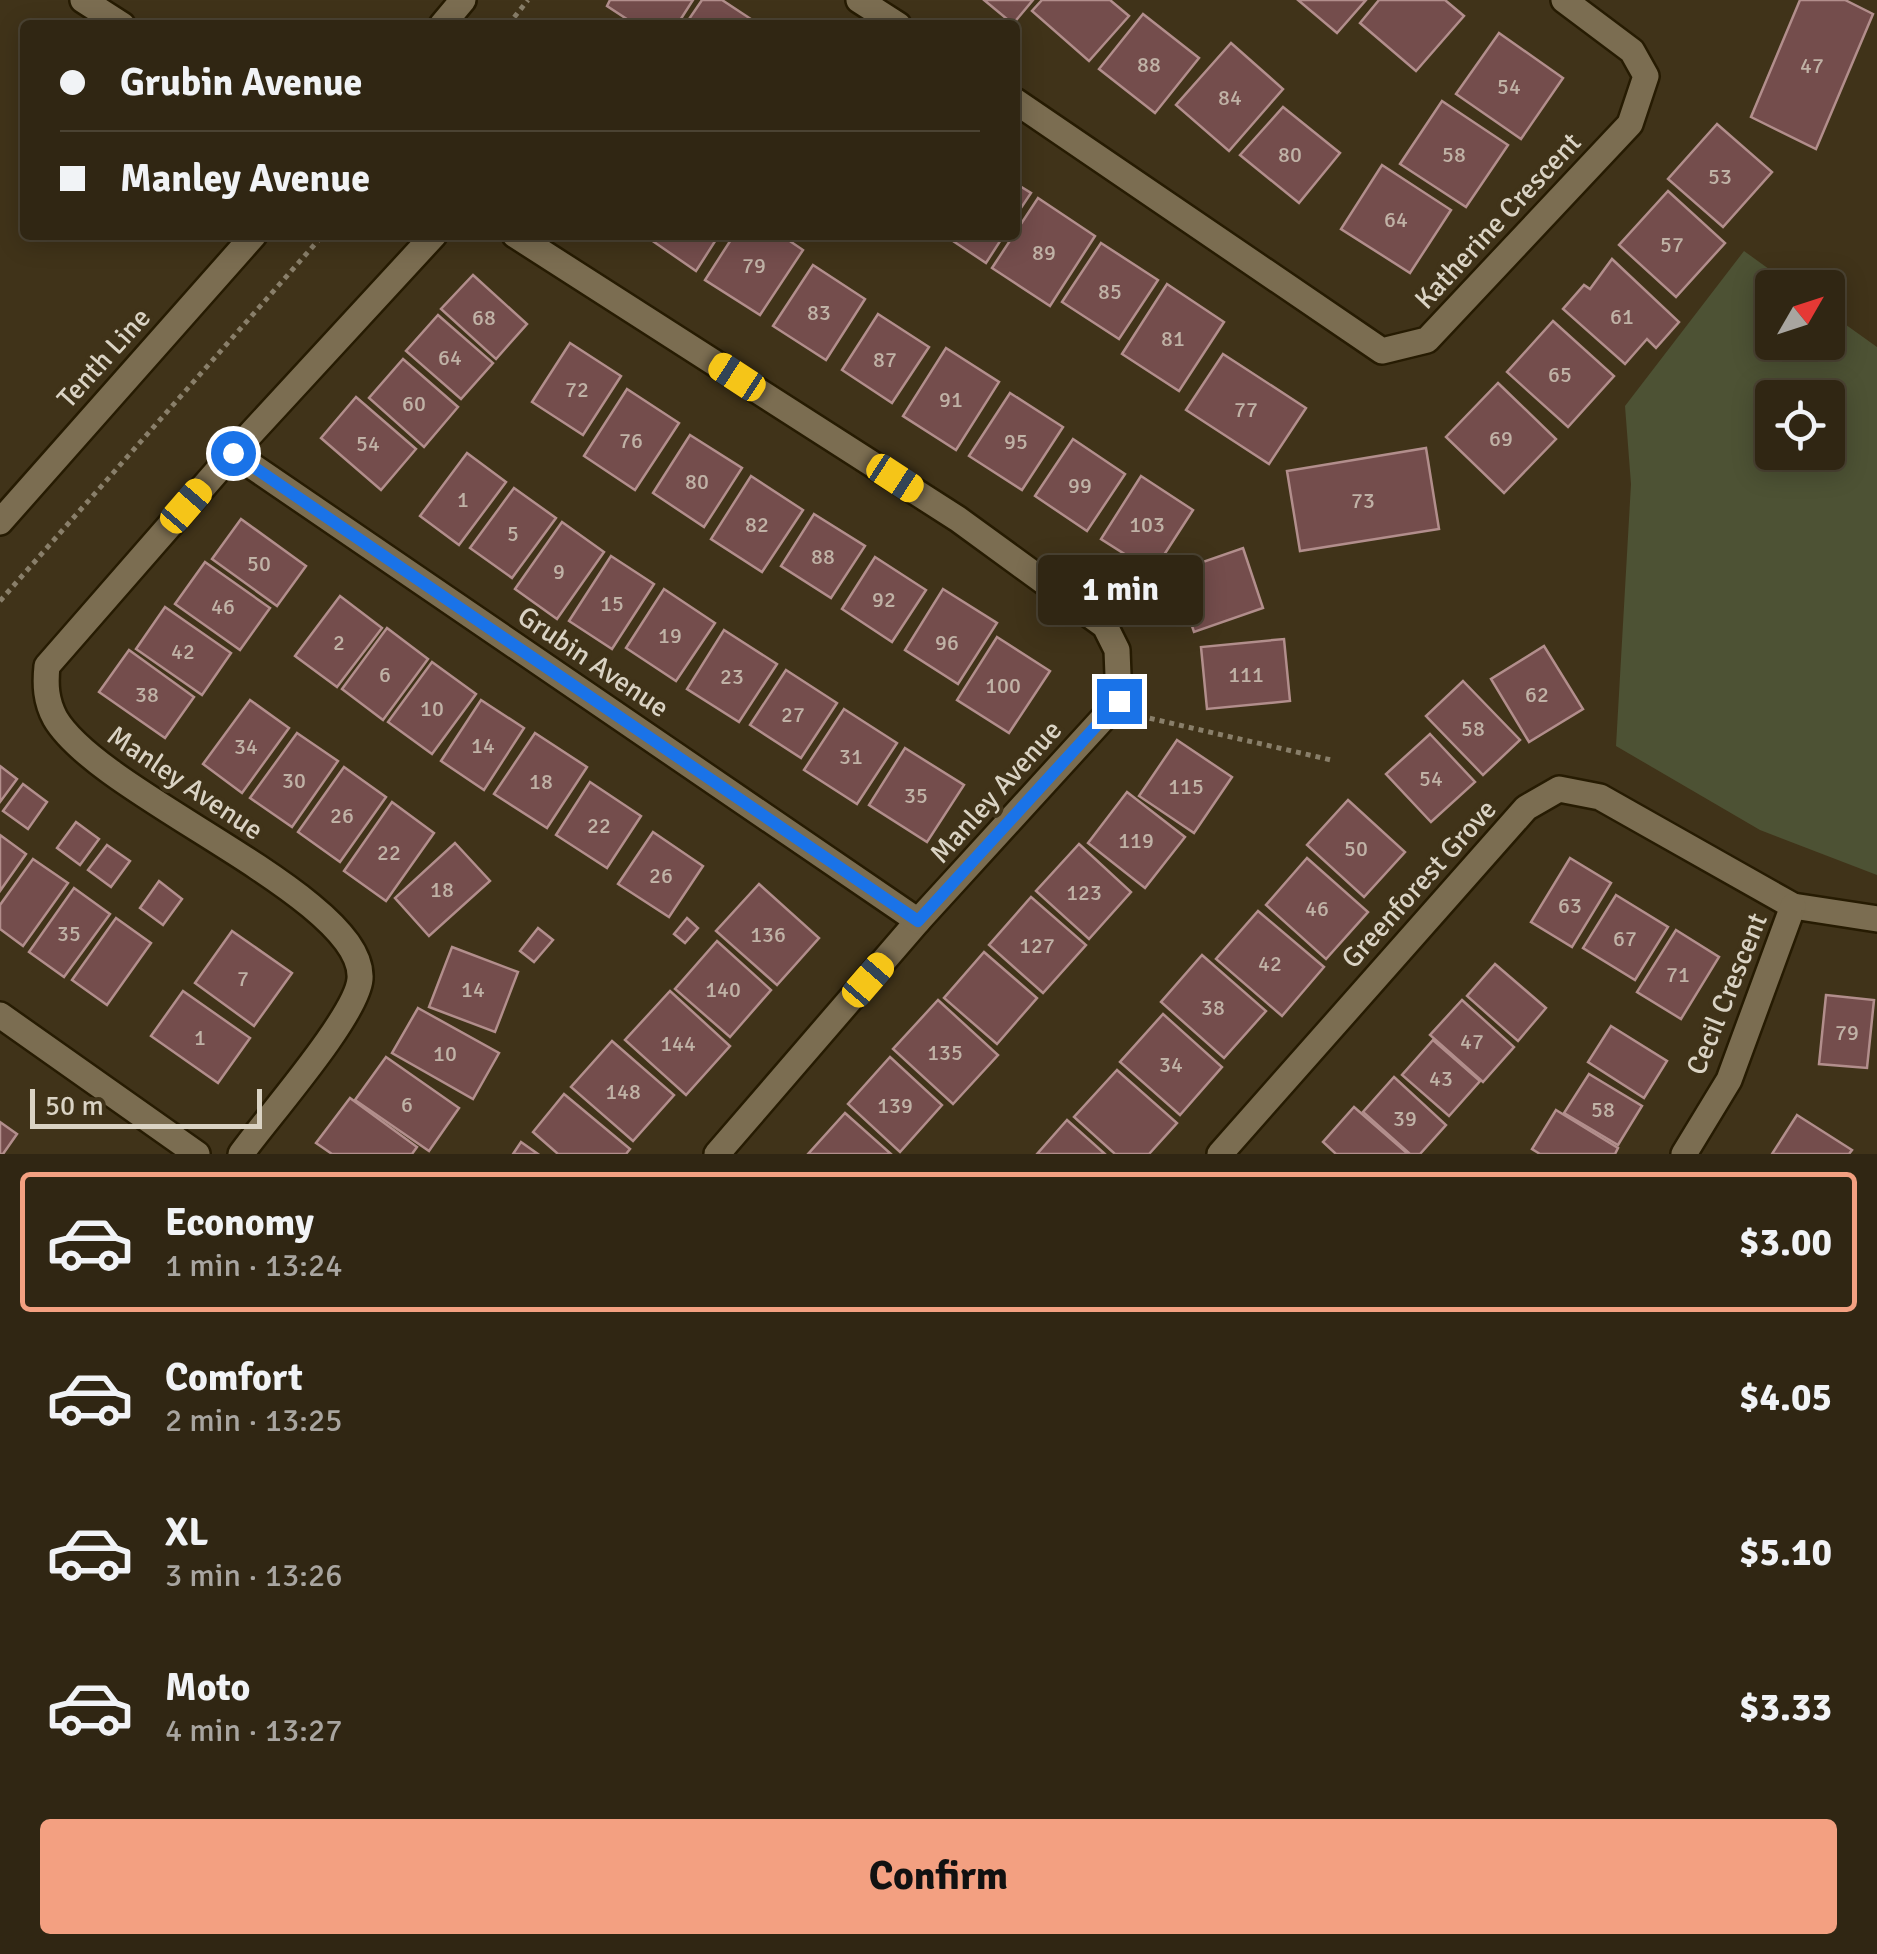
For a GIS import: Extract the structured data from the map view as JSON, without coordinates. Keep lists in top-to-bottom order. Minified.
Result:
{"streets":{"street":["Katherine Crescent","Tenth Line","Grubin Avenue","Manley Avenue","Greenforest Grove","Cecil Crescent"]},"crossings":[["Grubin Avenue","Manley Avenue"],["Greenforest Grove","Cecil Crescent"]],"house_numbers":["88","47","54","84","80","58","53","64","57","89","79","85","83","61","68","81","64","87","65","72","91","60","77","69","76","95","54","80","99","1","73","82","103","5","88","50","9","92","15","46","19","2","96","42","6","111","23","100","38","62","10","27","58","14","34","31","54","30","18","115","35","26","22","119","50","22","26","18","123","63","46","35","136","67","127","42","71","7","14","140","38","79","1","47","144","135","10","34","43","148","6","139","58","39"],"scale_bar":"50 m","north":"top right","page":{"banner":["Grubin Avenue","Manley Avenue"],"bubble":"1 min","scale":"50 m","list":[{"name":"Economy","note":"1 min · 13:24","value":"$3.00"},{"name":"Comfort","note":"2 min · 13:25","value":"$4.05"},{"name":"XL","note":"3 min · 13:26","value":"$5.10"},{"name":"Moto","note":"4 min · 13:27","value":"$3.33"}],"buttons":"Confirm"}}
